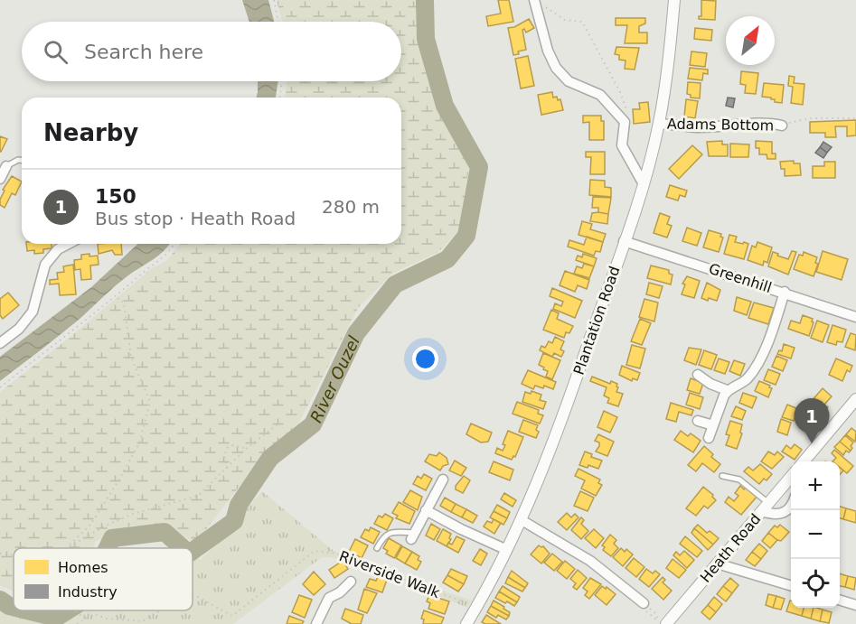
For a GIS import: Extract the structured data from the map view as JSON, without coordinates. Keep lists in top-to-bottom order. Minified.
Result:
{"streets":{"street":["Adams Bottom","Greenhill","Plantation Road","Heath Road"],"path":["Riverside Walk"]},"crossings":[["Adams Bottom","Plantation Road"],["Greenhill","Plantation Road"],["Plantation Road","Riverside Walk"]],"water":["River Ouzel"],"legend":["Homes","Industry"],"north":"top right","page":{"search":"Search here","heading":"Nearby","list":[{"mark":"1","name":"150","note":"Bus stop · Heath Road","value":"280 m"}],"pins":"1","map_buttons":["+","−"]}}
